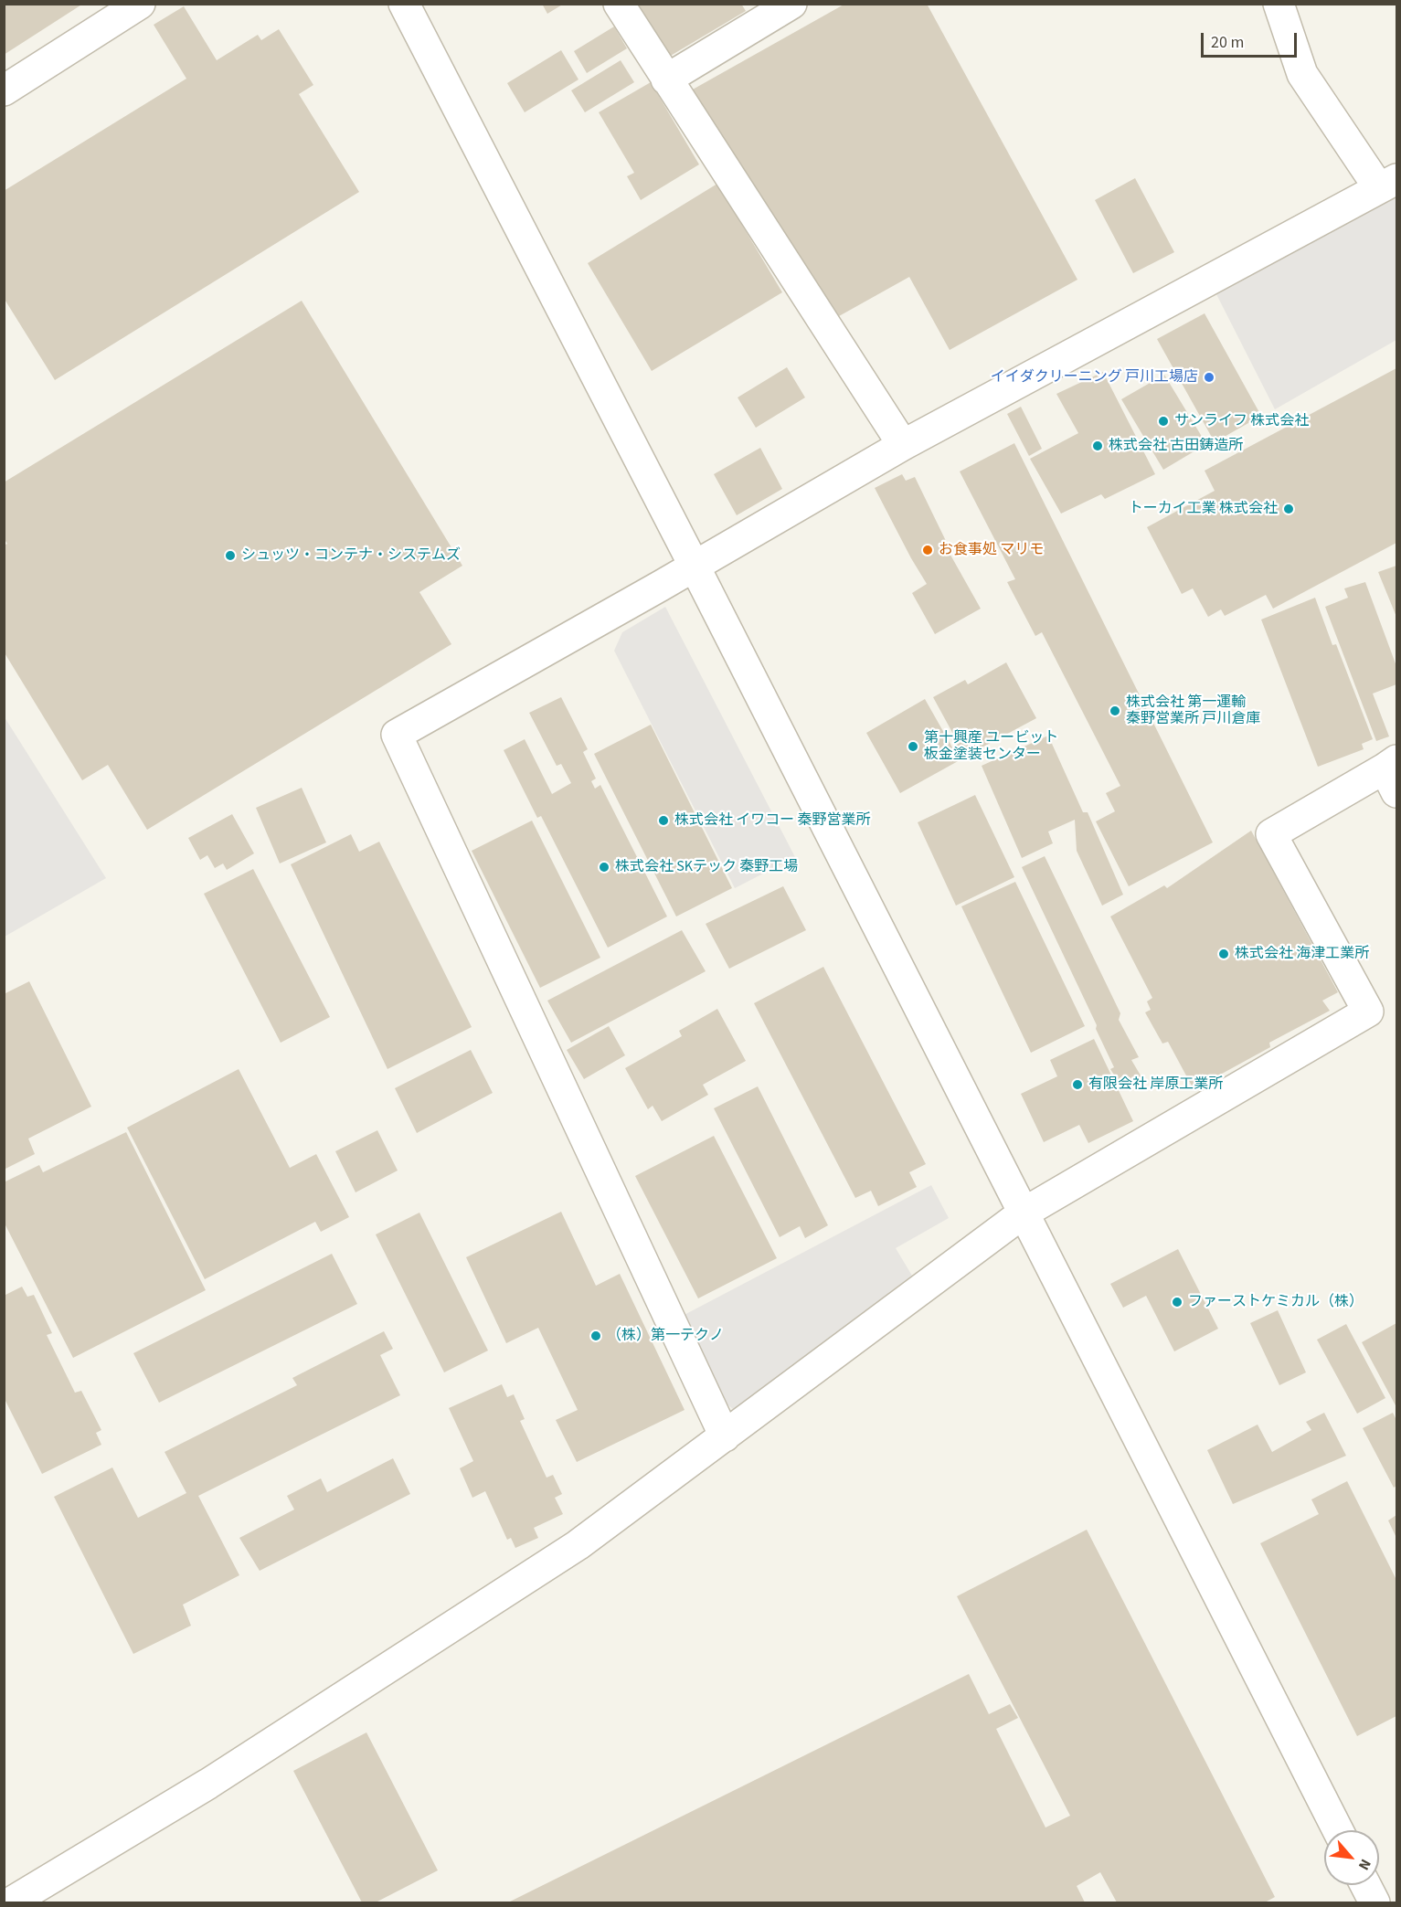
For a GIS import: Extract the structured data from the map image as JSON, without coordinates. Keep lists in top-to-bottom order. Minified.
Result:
{"places":["イイダクリーニング 戸川工場店","サンライフ 株式会社","株式会社 古田鋳造所","トーカイ工業 株式会社","お食事処 マリモ","シュッツ・コンテナ・システムズ","株式会社 第一運輸 秦野営業所 戸川倉庫","第十興産 ユービット 板金塗装センター","株式会社 イワコー 秦野営業所","株式会社 SKテック 秦野工場","株式会社 海津工業所","有限会社 岸原工業所","ファーストケミカル（株）","（株）第一テクノ"],"scale_bar":"20 m","north":"bottom right"}
